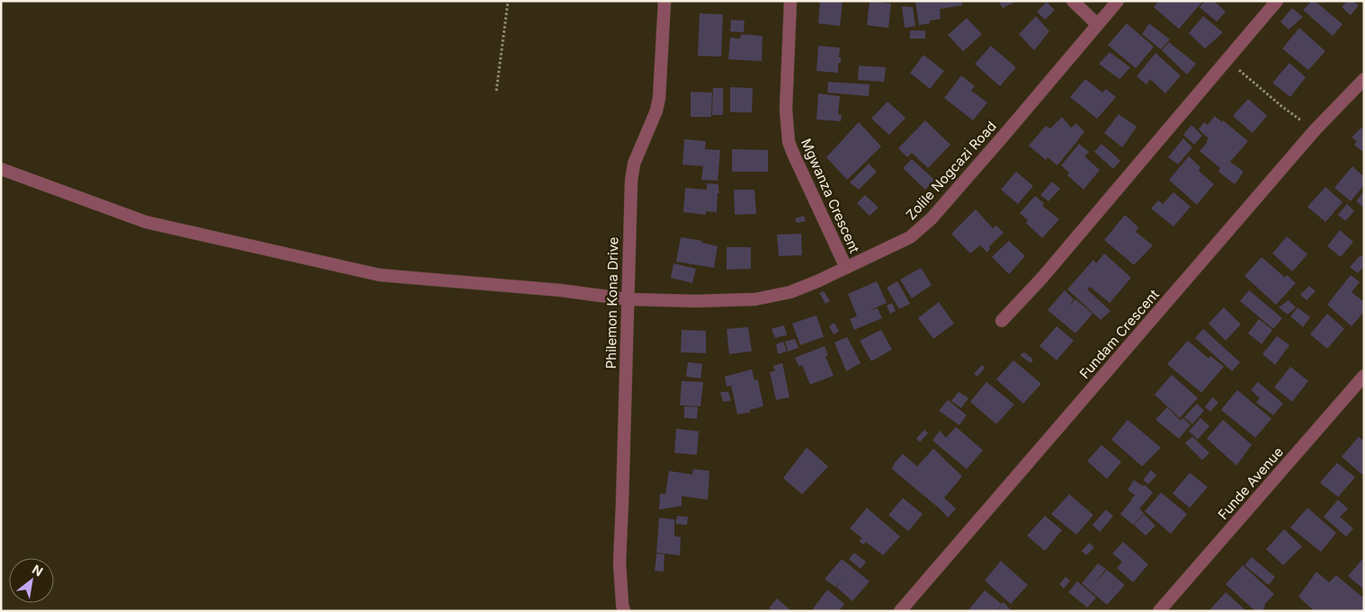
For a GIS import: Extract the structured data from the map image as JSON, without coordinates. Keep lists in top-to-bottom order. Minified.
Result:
{"streets":{"street":["Zolile Nogcazi Road","Mgwanza Crescent","Philemon Kona Drive","Fundam Crescent","Funde Avenue"]},"crossings":[["Zolile Nogcazi Road","Mgwanza Crescent"],["Zolile Nogcazi Road","Philemon Kona Drive"]],"north":"top right"}
